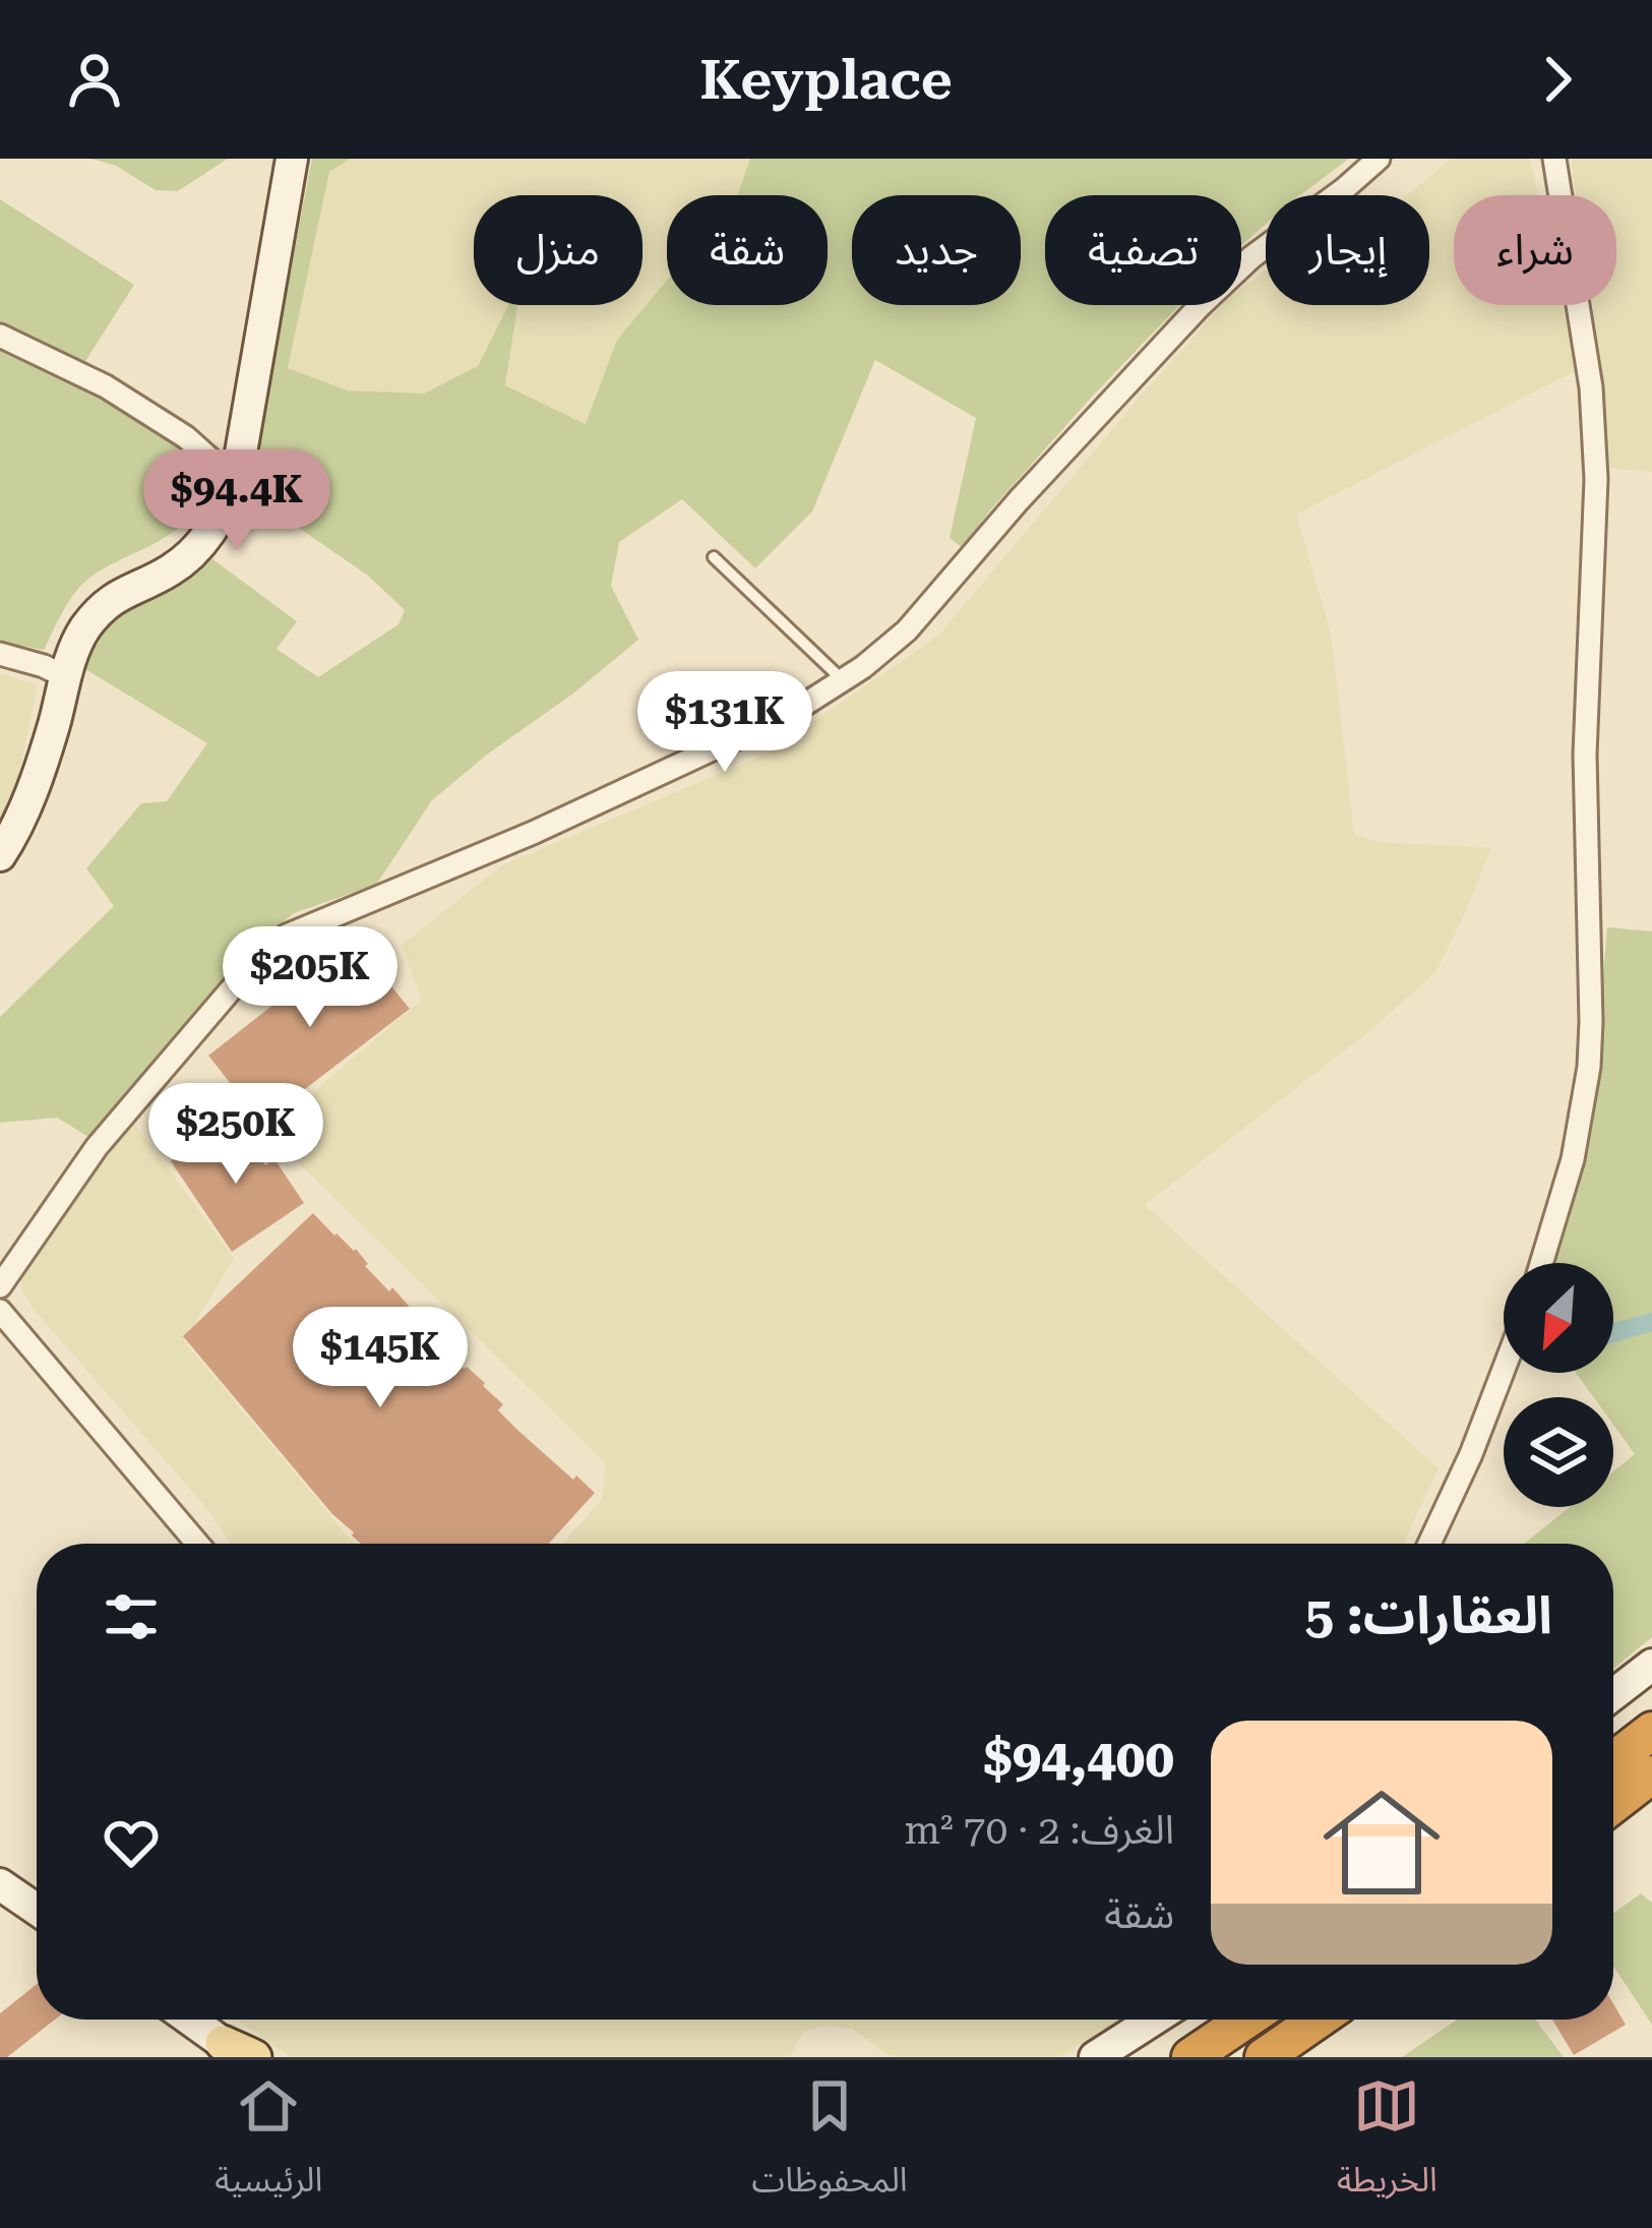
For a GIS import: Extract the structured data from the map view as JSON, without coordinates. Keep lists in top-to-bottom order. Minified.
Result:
{"north":"bottom left","page":{"header":"Keyplace","chip":["شراء","إيجار","تصفية","جديد","شقة","منزل"],"price":["$94.4K","$131K","$205K","$250K","$145K"],"heading":"العقارات: 5","list":[{"name":"$94,400","note":"الغرف: 2 · 70 m² · شقة"}],"tabs":["الخريطة","المحفوظات","الرئيسية"]}}
